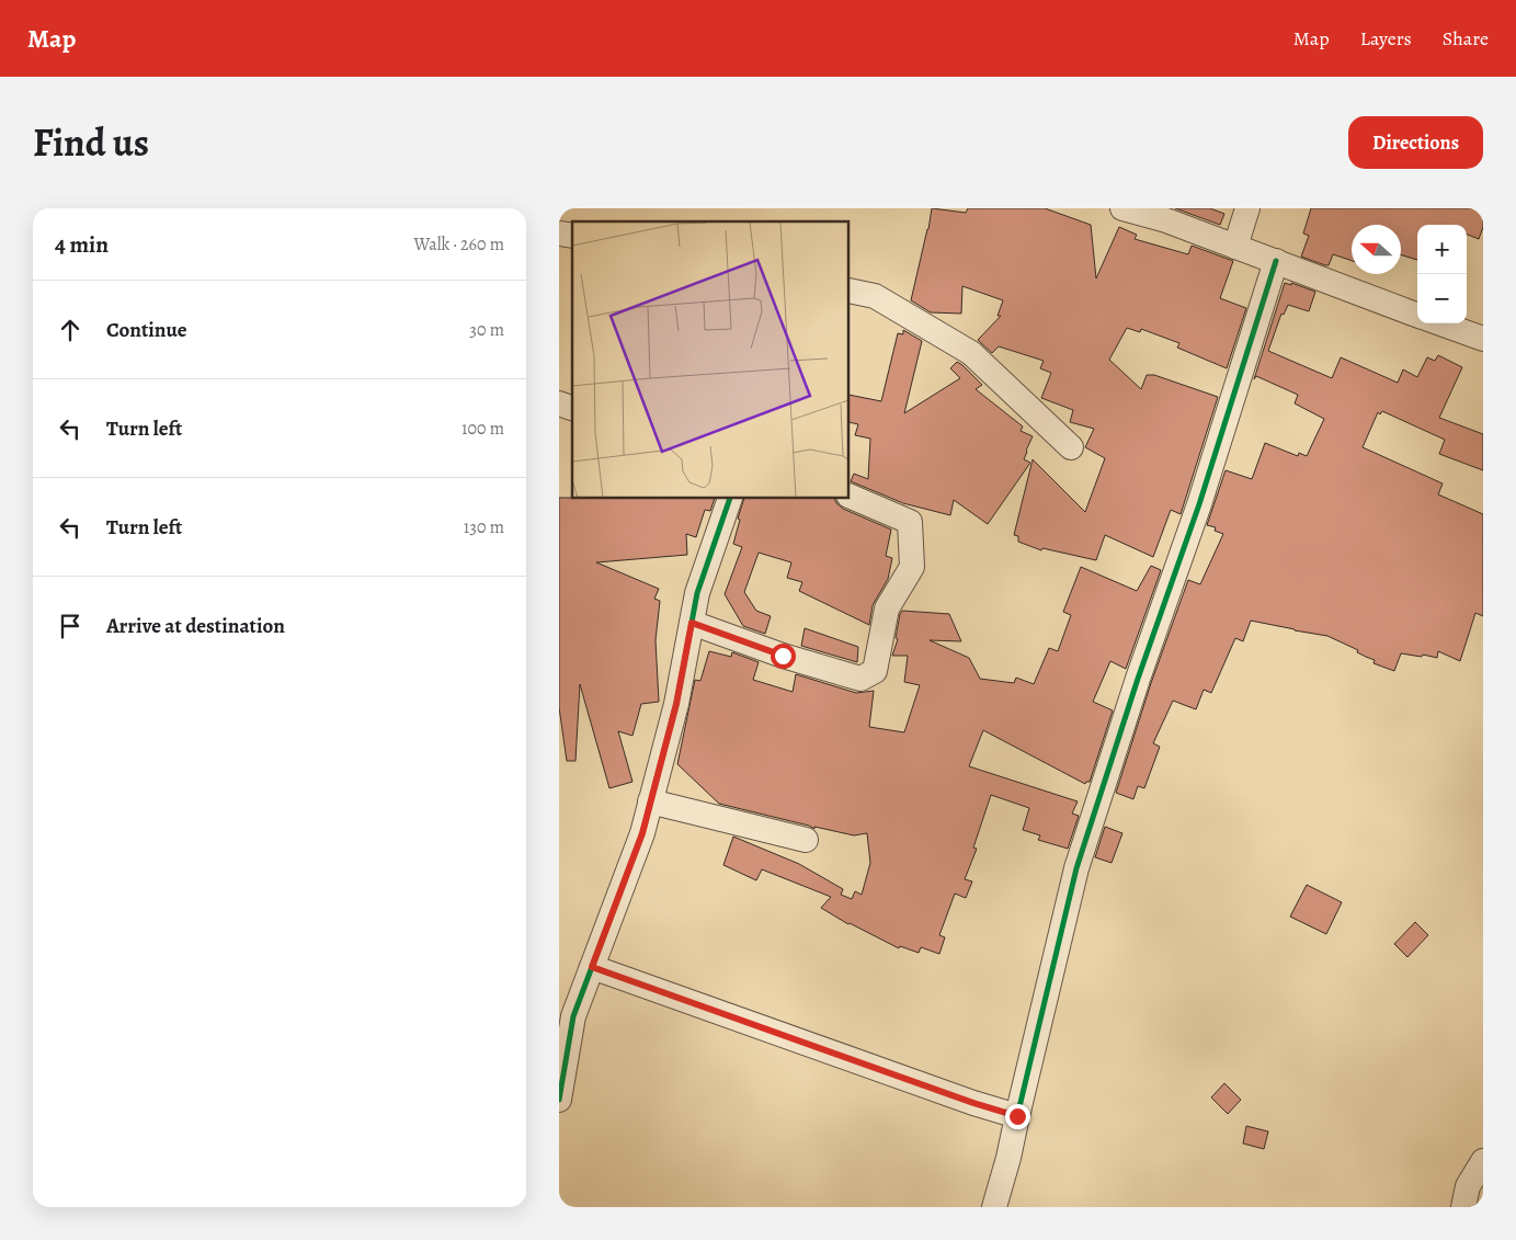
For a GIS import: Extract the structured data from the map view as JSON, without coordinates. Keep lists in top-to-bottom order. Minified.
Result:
{"north":"left","page":{"header":"Map","nav":["Map","Layers","Share"],"title":"Find us","buttons":"Directions","heading":["4 min","Walk · 260 m"],"map_buttons":["+","−"],"list":[["Continue","30 m"],["Turn left","100 m"],["Turn left","130 m"],"Arrive at destination"]}}
